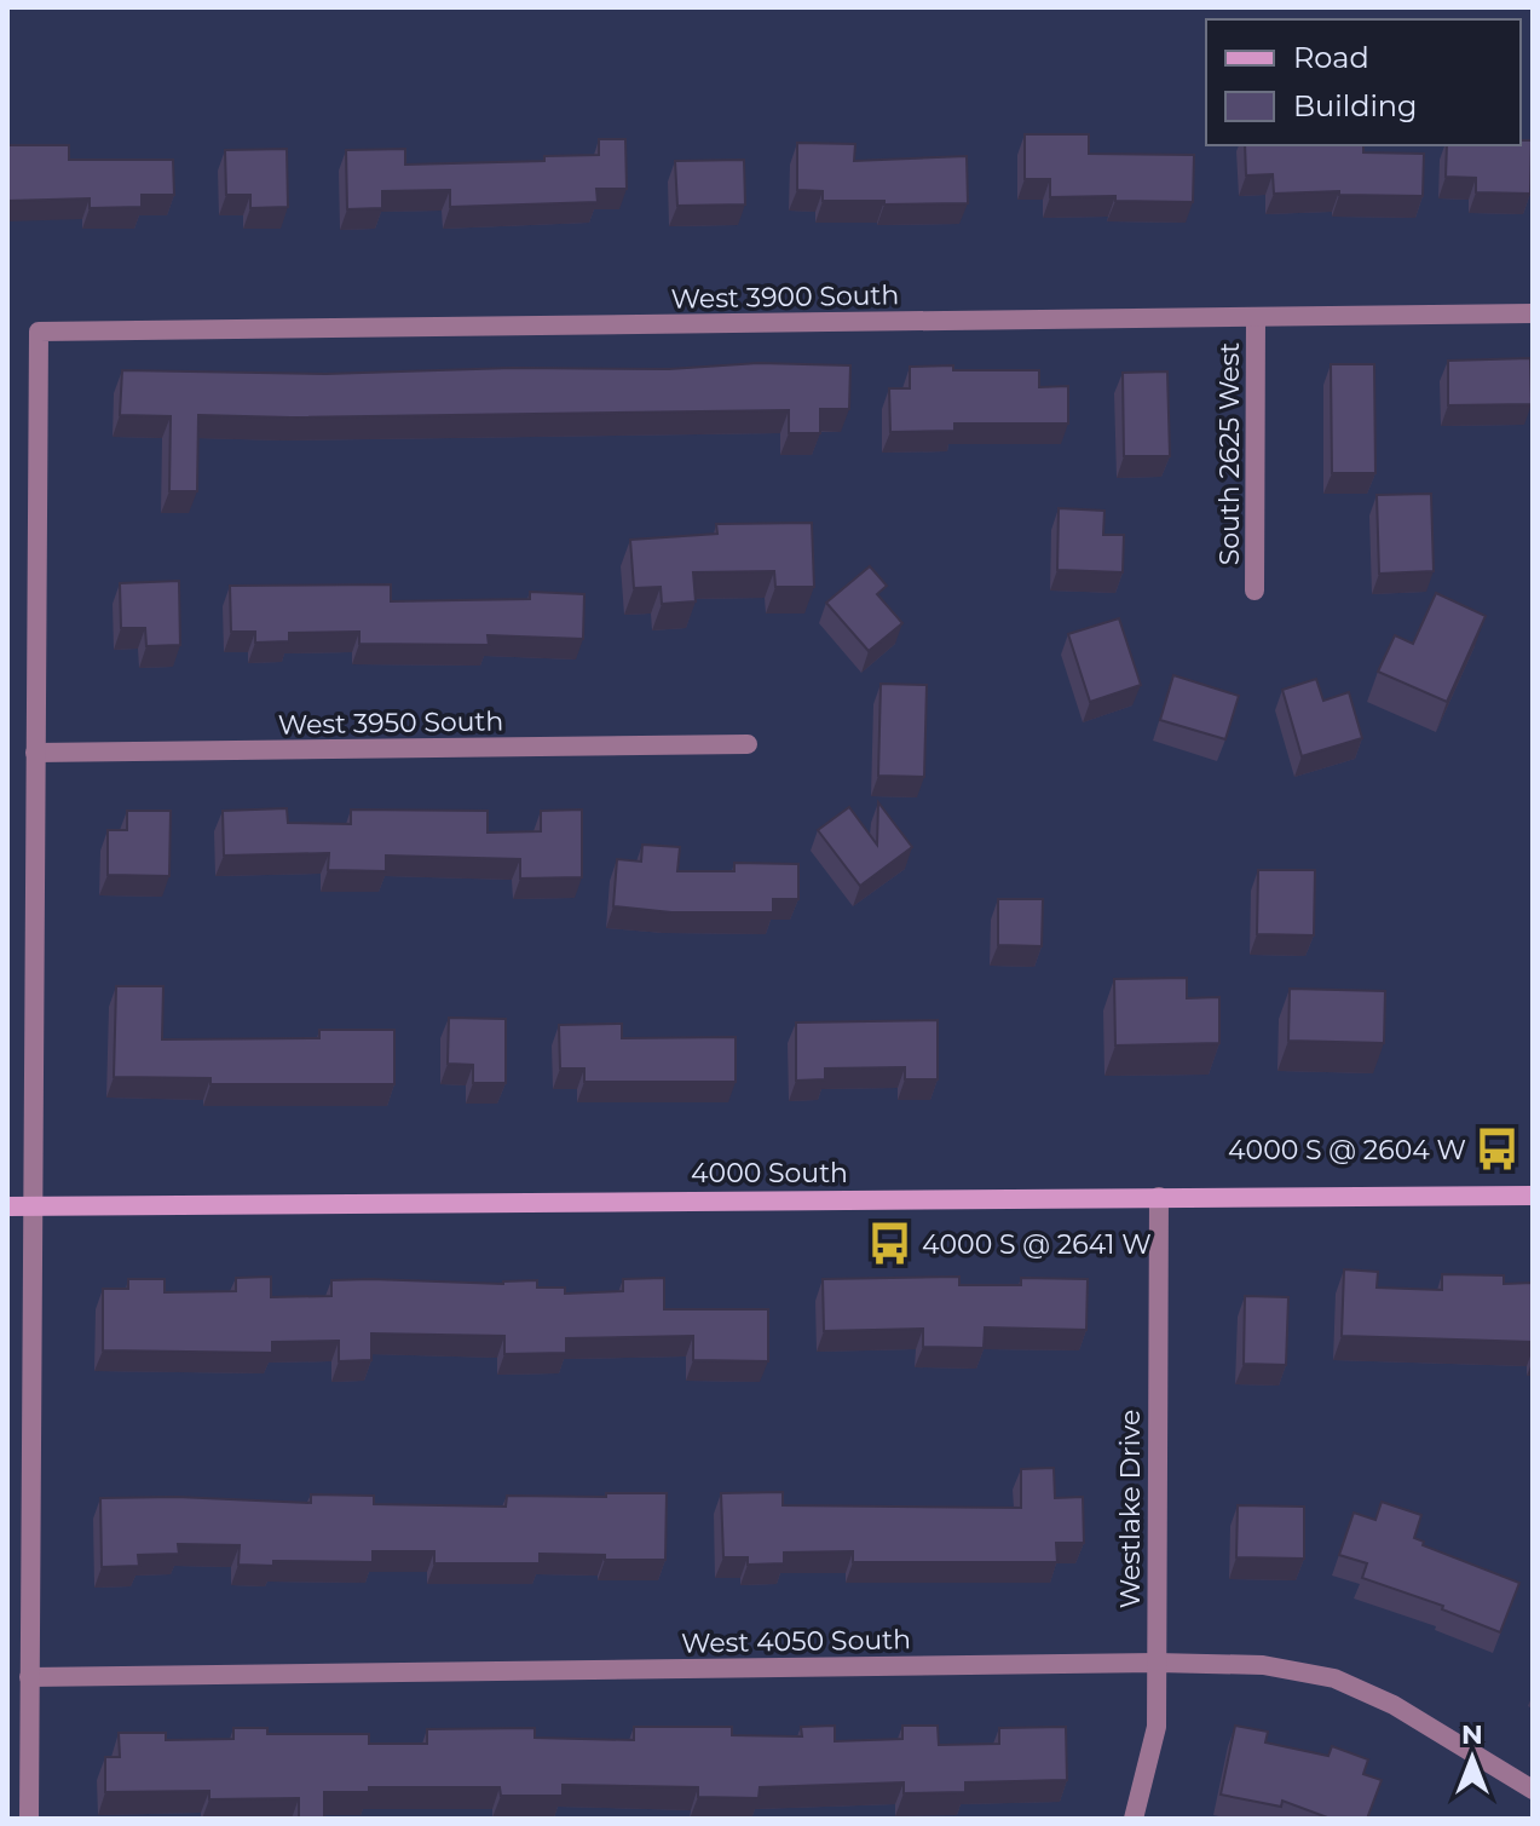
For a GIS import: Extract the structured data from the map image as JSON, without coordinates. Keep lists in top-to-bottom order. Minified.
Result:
{"streets":{"street":["West 3900 South","South 2625 West","West 3950 South","4000 South","Westlake Drive","West 4050 South"]},"crossings":[["West 3900 South","South 2625 West"],["West 3900 South","West 3950 South"],["4000 South","Westlake Drive"],["Westlake Drive","West 4050 South"]],"places":{"bus stop":["4000 S @ 2604 W","4000 S @ 2641 W"]},"legend":["Road","Building"],"north":"top"}
